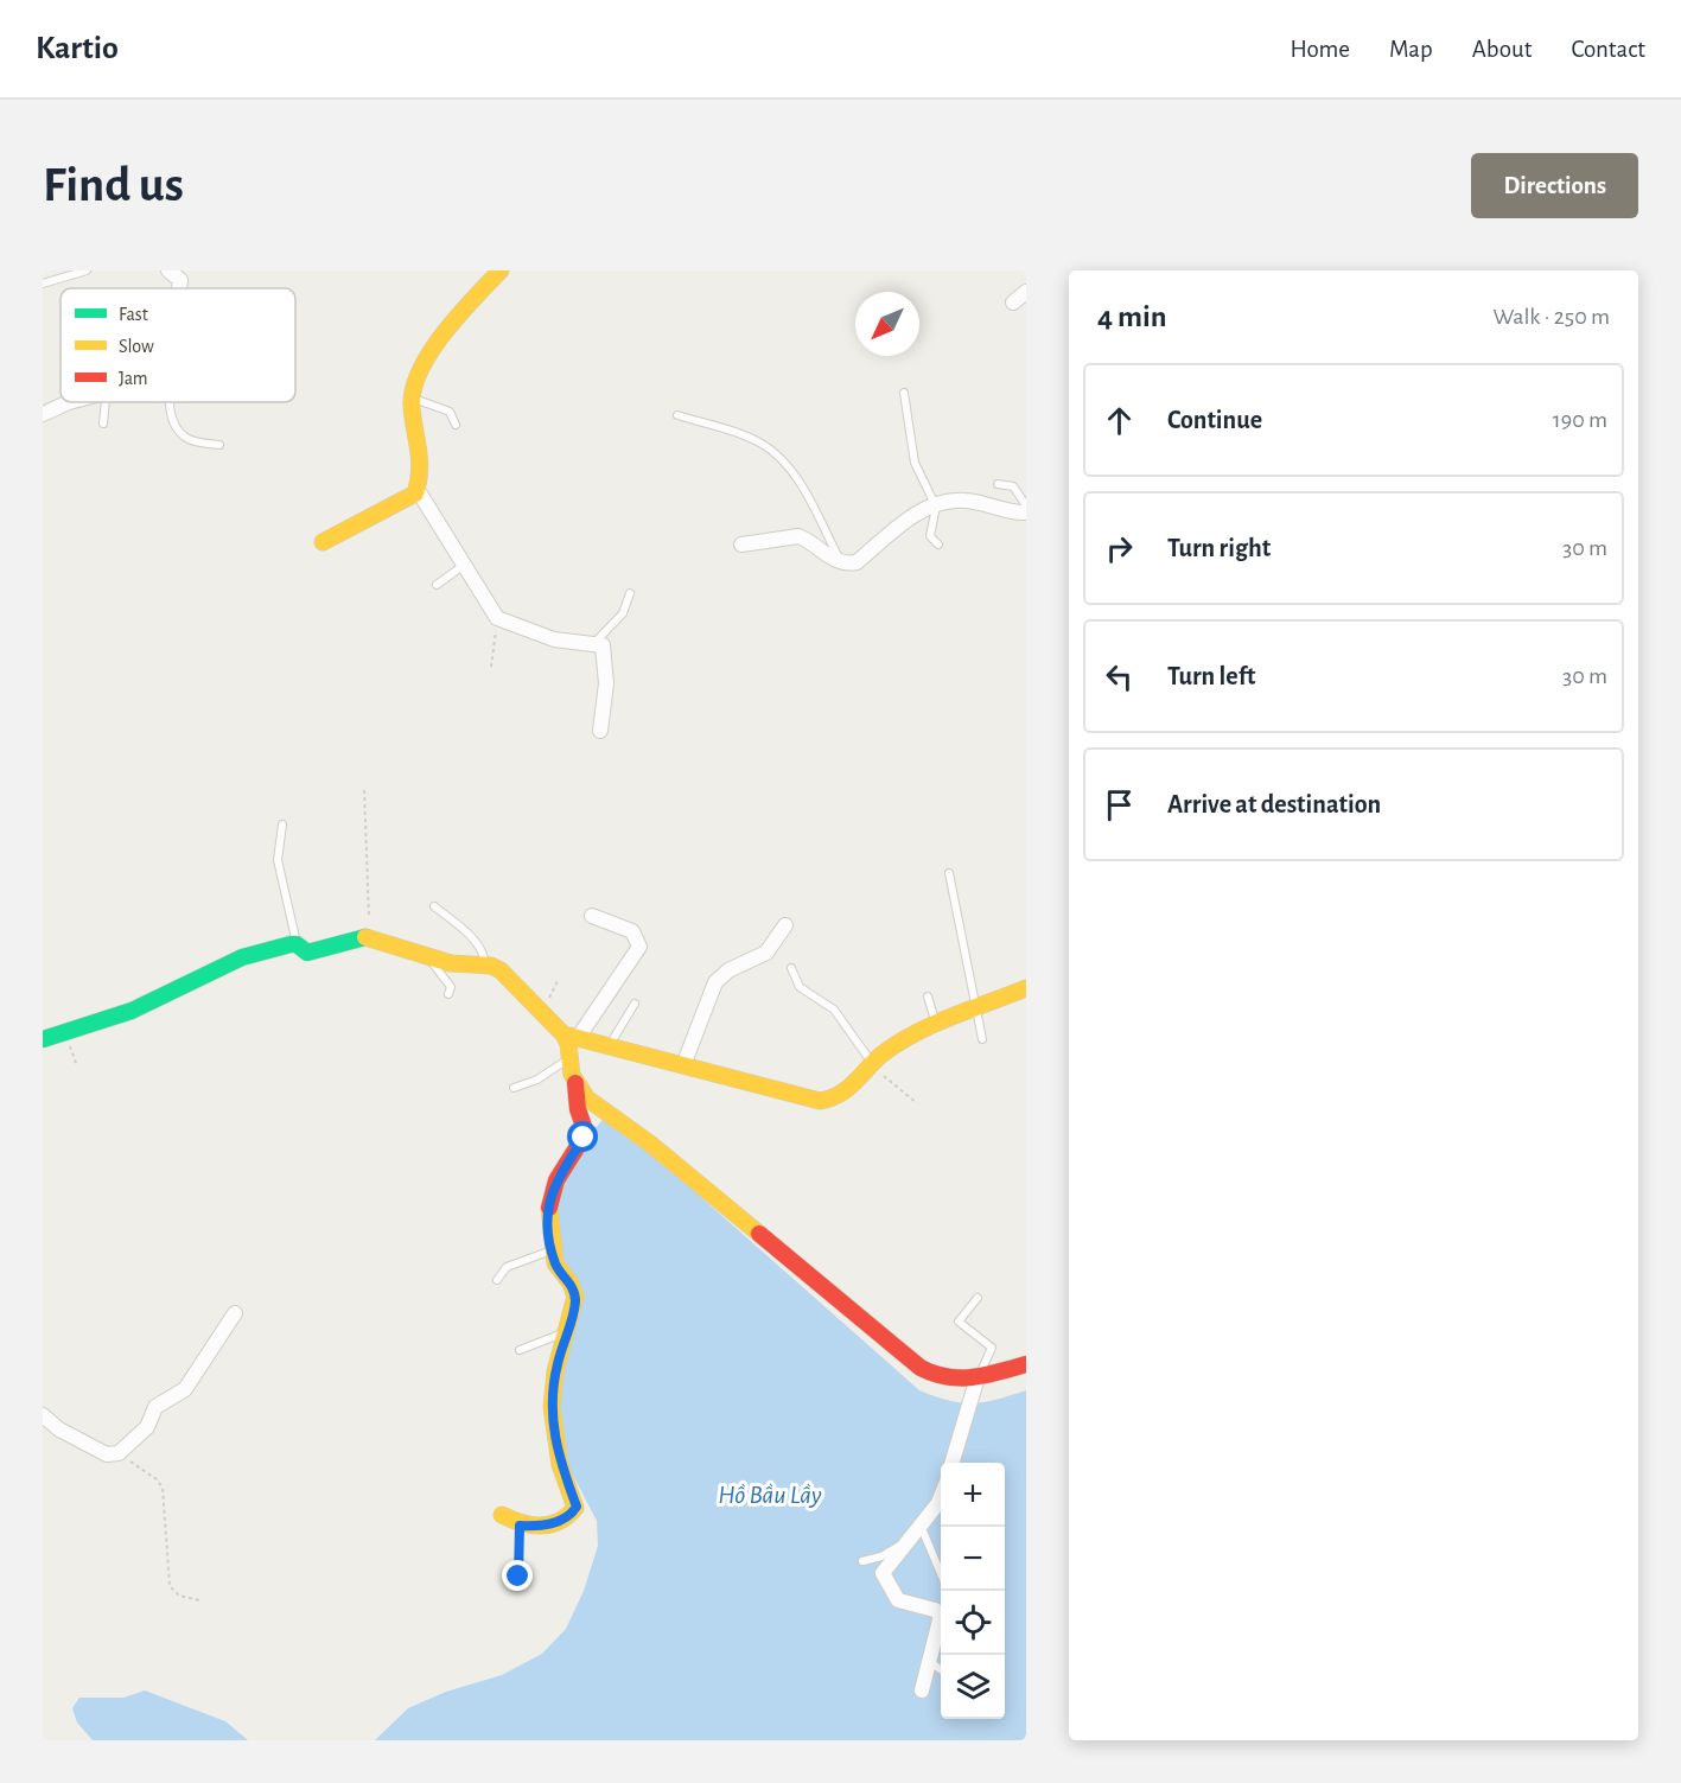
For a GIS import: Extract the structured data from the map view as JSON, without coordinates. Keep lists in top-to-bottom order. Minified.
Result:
{"water":["Hồ Bầu Lầy"],"legend":["Fast","Slow","Jam"],"north":"bottom left","page":{"header":"Kartio","nav":["Home","Map","About","Contact"],"buttons":"Directions","title":"Find us","heading":["4 min","Walk · 250 m"],"list":[["Continue","190 m"],["Turn right","30 m"],["Turn left","30 m"],"Arrive at destination"],"map_buttons":["+","−"]}}
